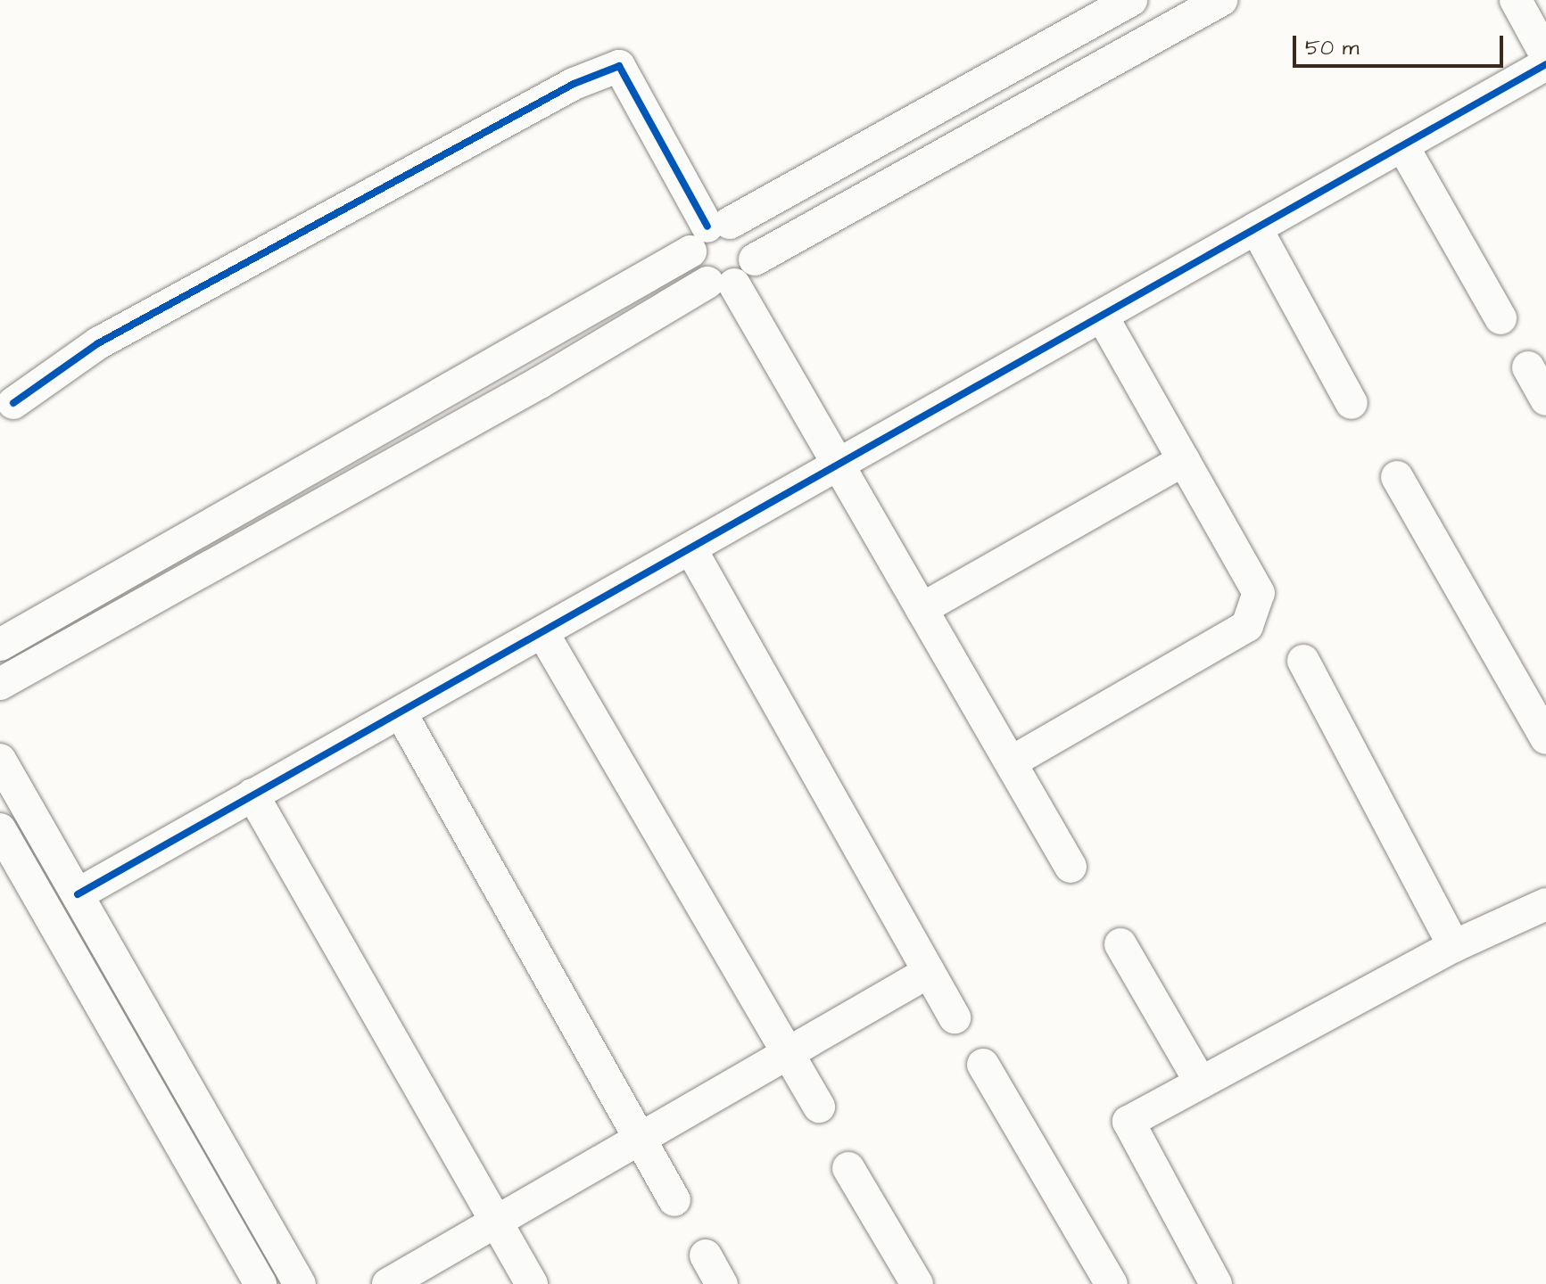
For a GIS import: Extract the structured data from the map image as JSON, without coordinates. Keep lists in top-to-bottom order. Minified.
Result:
{"scale_bar":"50 m"}
